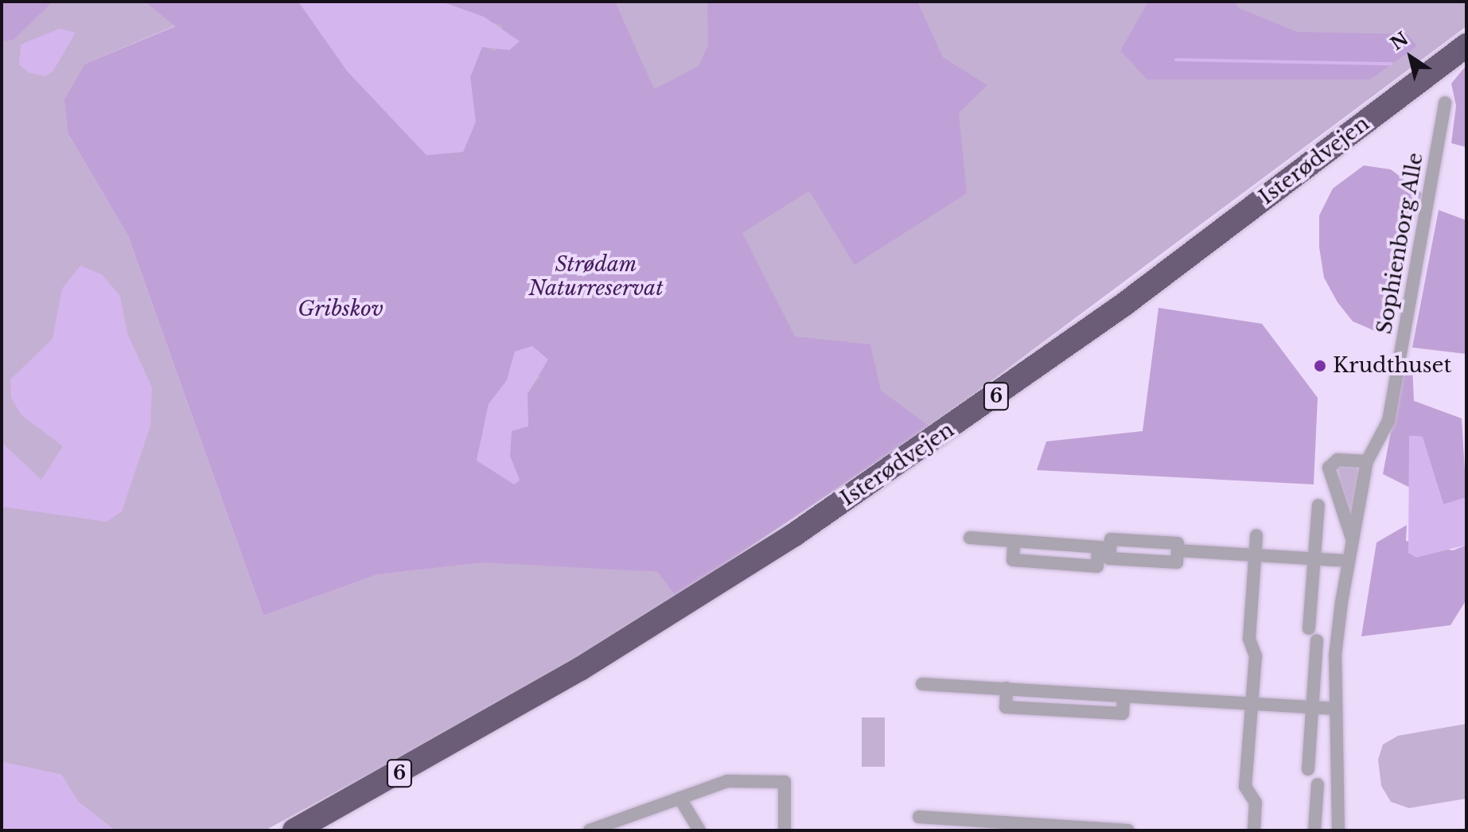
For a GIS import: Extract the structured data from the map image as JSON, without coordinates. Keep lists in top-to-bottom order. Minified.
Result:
{"streets":{"highway":["Isterødvejen","6"],"street":["Sophienborg Alle"]},"parks":["Strødam Naturreservat","Gribskov"],"places":["Krudthuset"],"north":"top left"}
